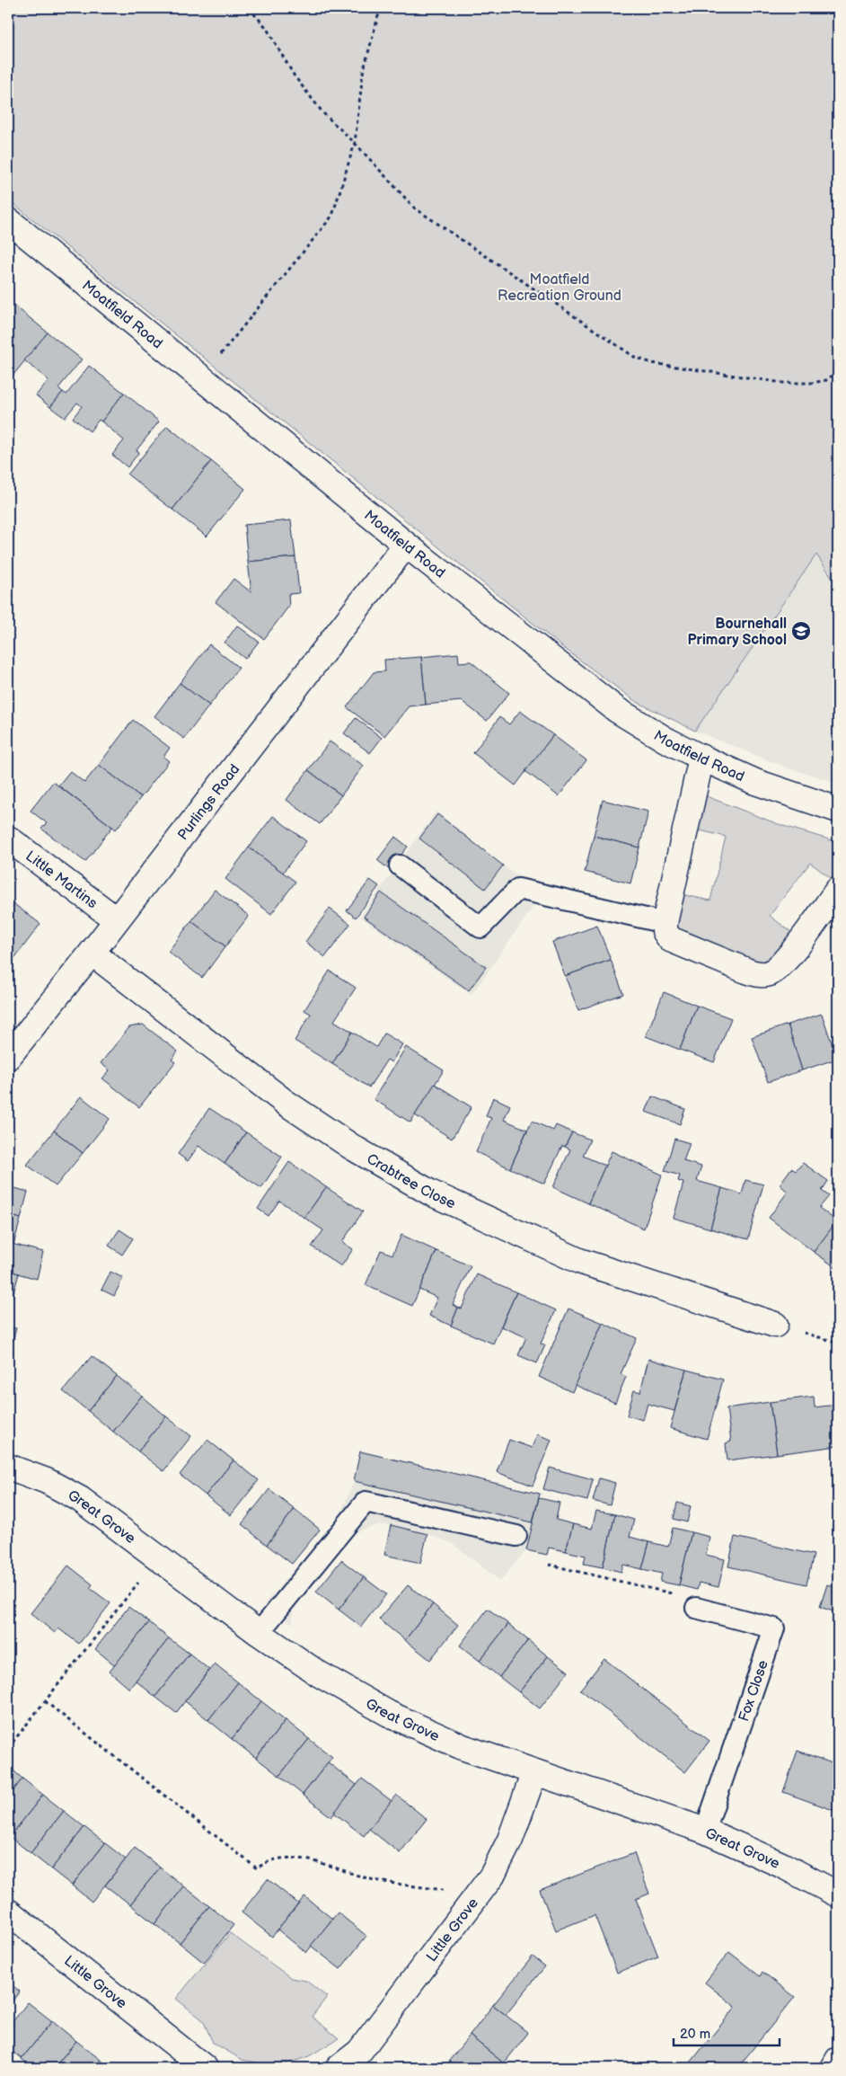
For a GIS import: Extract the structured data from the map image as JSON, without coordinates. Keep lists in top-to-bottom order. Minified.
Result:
{"streets":{"street":["Moatfield Road","Purlings Road","Little Martins","Crabtree Close","Great Grove","Little Grove"],"lane":["Fox Close"]},"crossings":[["Moatfield Road","Purlings Road"],["Purlings Road","Little Martins"],["Purlings Road","Crabtree Close"],["Great Grove","Fox Close"],["Great Grove","Little Grove"]],"parks":["Moatfield Recreation Ground"],"places":{"school or university":["Bournehall Primary School"]},"scale_bar":"20 m"}
